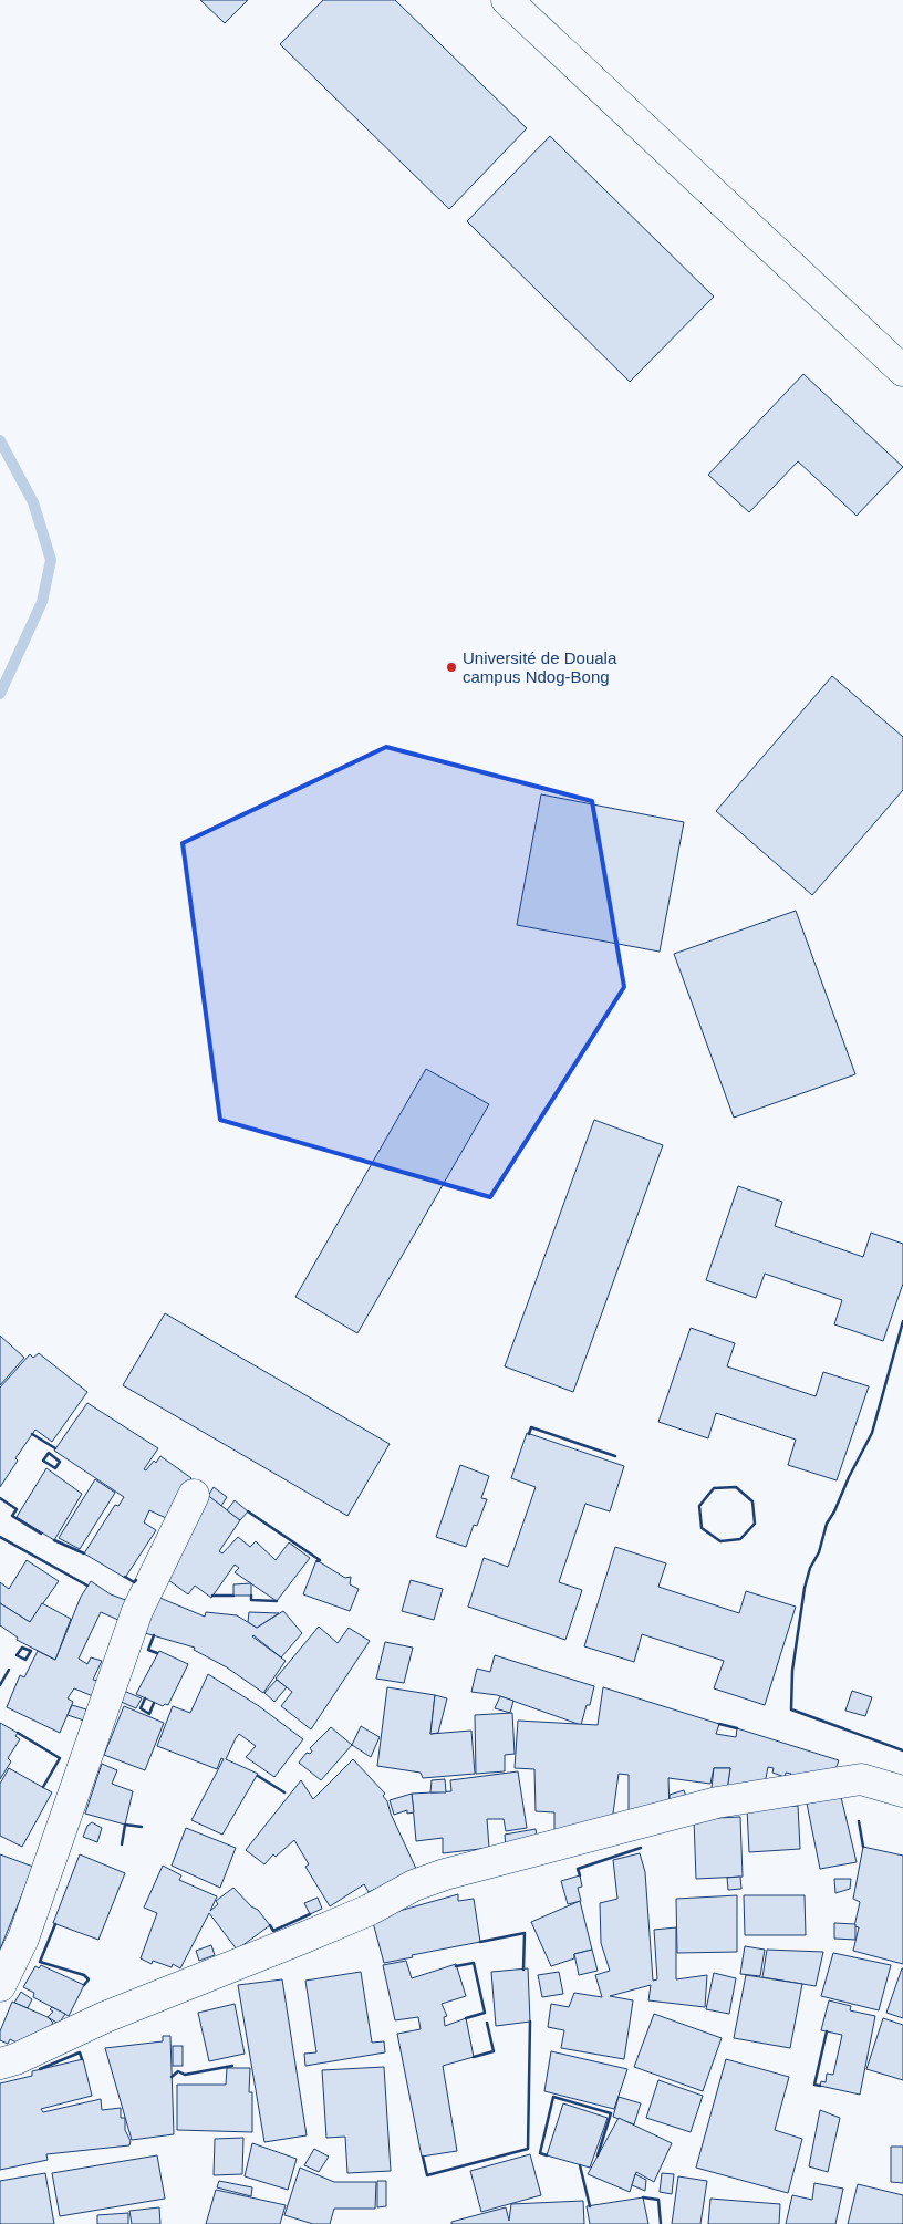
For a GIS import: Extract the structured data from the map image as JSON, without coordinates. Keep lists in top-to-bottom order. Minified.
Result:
{"places":["Université de Douala campus Ndog-Bong"]}
